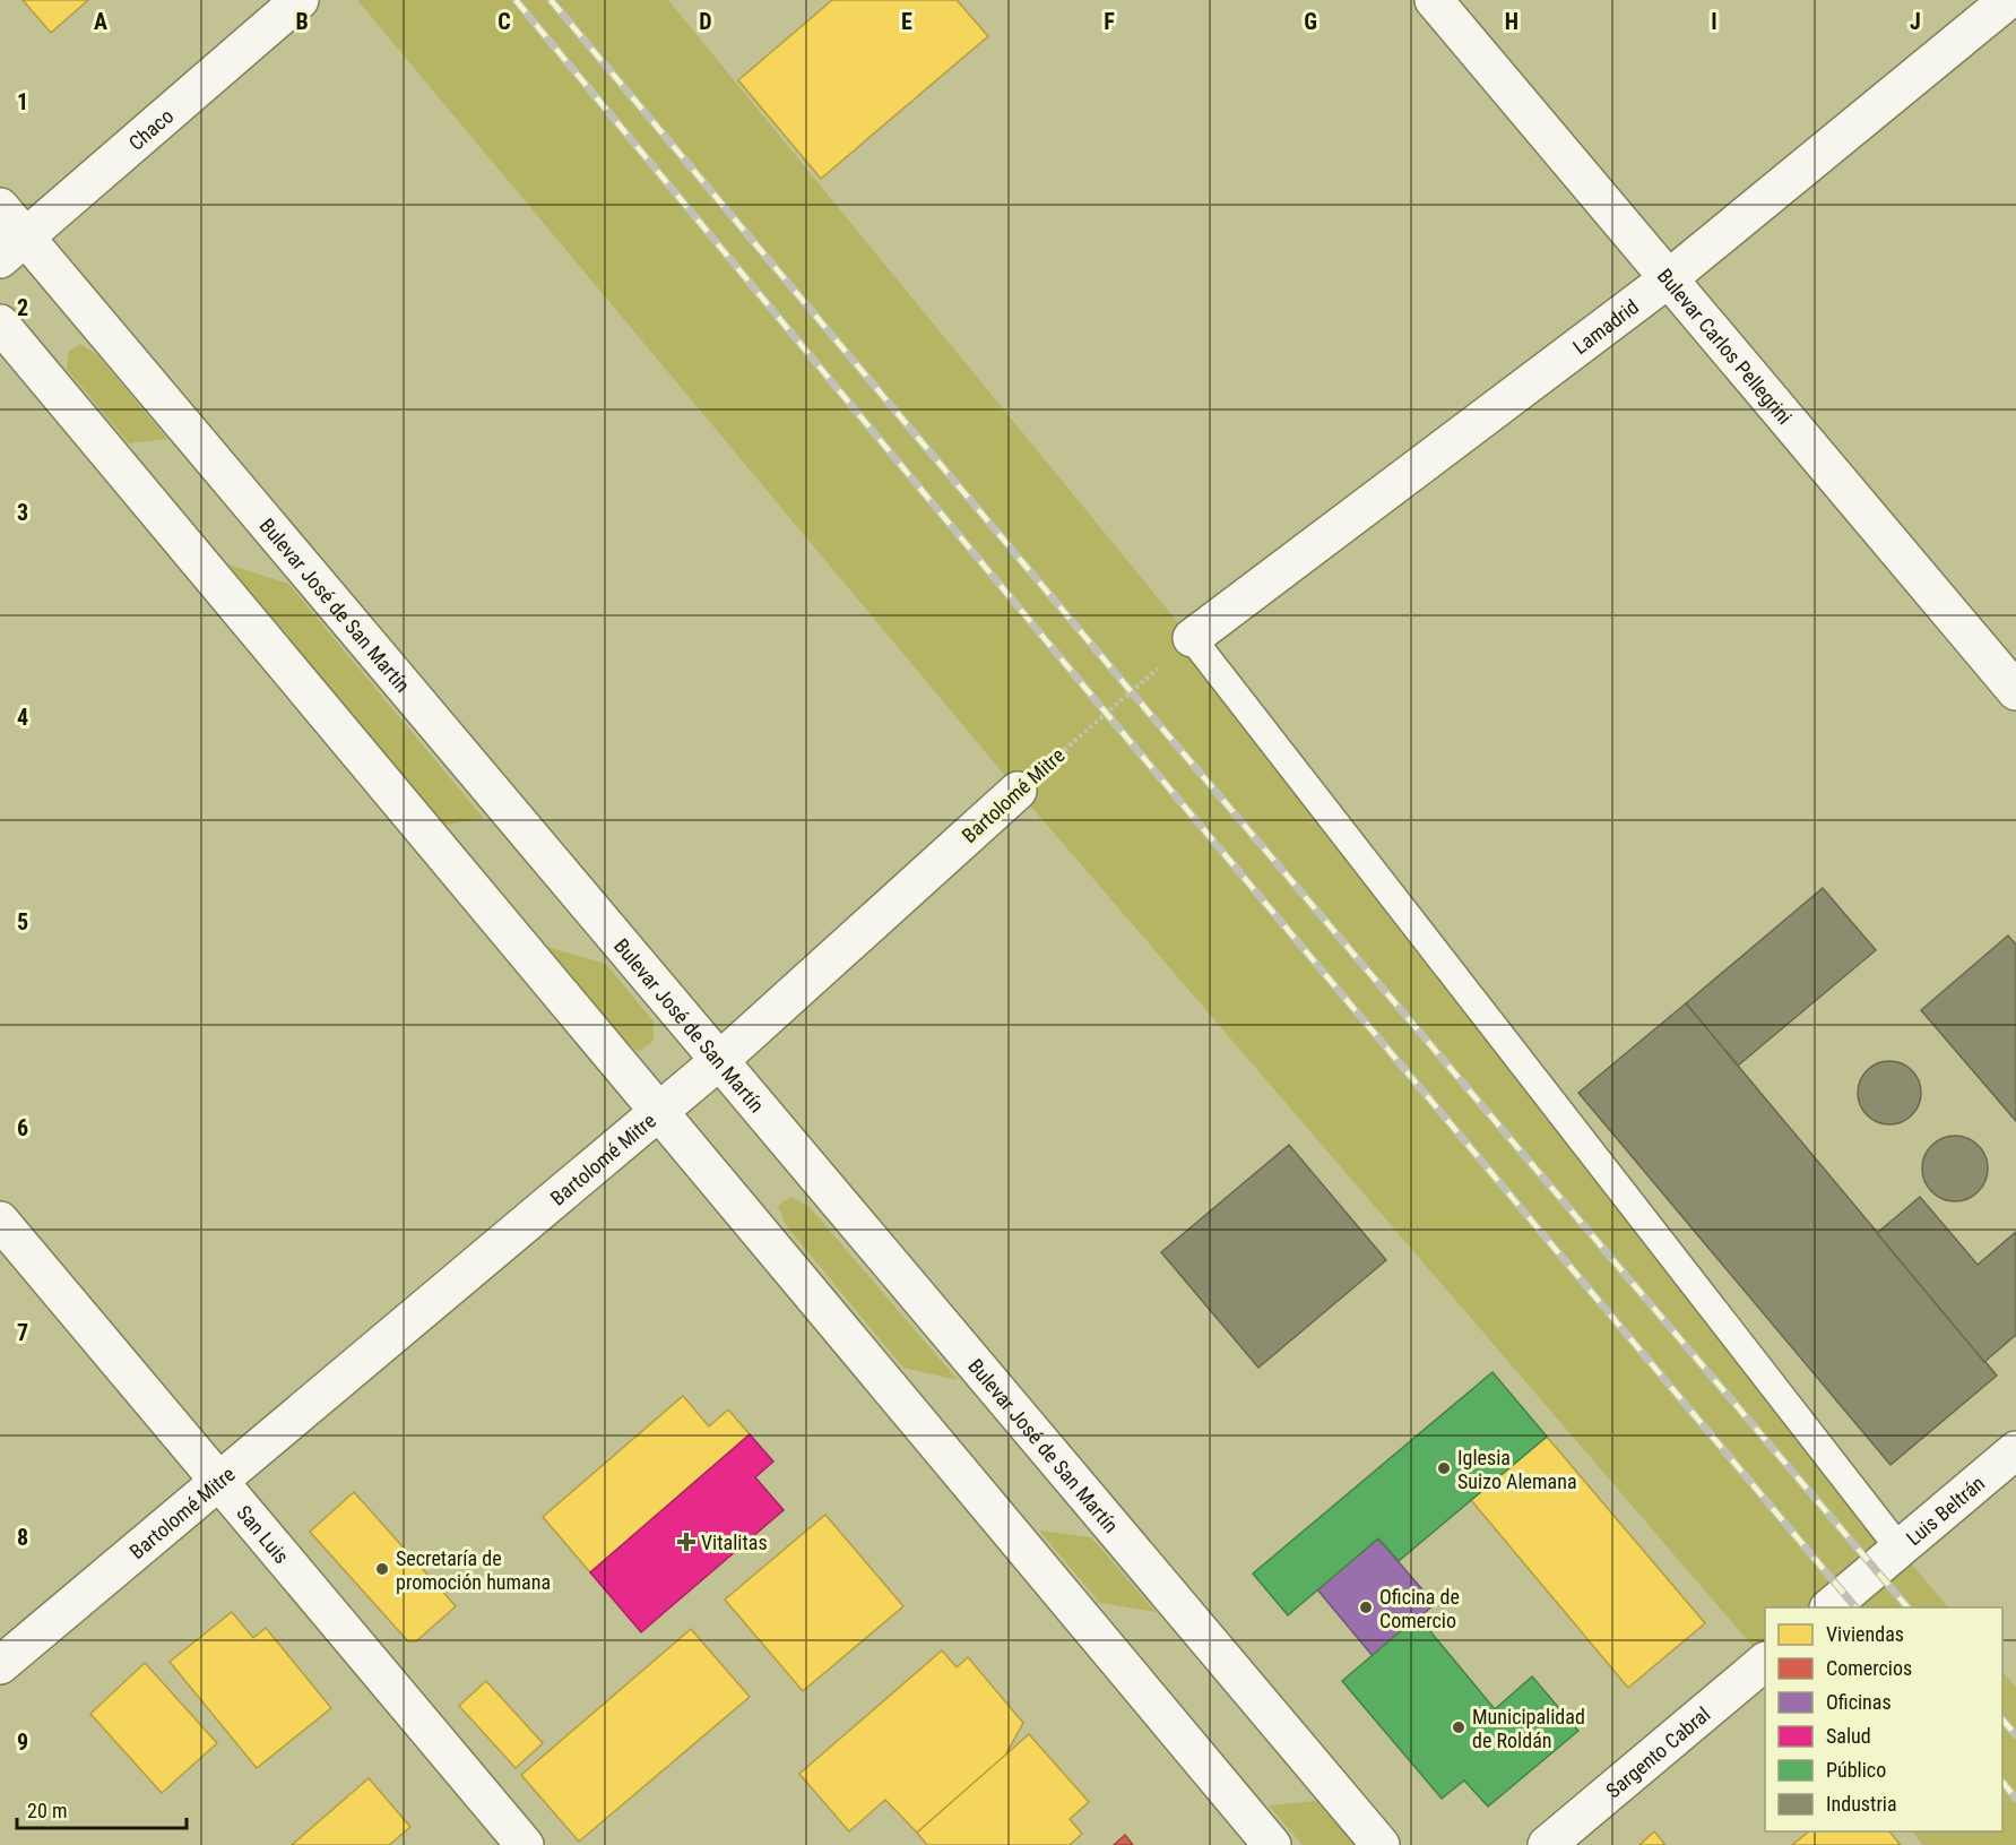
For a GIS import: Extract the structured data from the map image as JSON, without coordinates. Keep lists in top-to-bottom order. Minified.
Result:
{"streets":{"street":["Chaco","Lamadrid","Bulevar Carlos Pellegrini","Bulevar José de San Martín","Bartolomé Mitre","Luis Beltrán","San Luis","Sargento Cabral"]},"crossings":[["Chaco","Bulevar José de San Martín"],["Lamadrid","Bulevar Carlos Pellegrini"],["Lamadrid","Bartolomé Mitre"],["Bulevar José de San Martín","Bartolomé Mitre"],["Bartolomé Mitre","San Luis"]],"places":{"other":["Iglesia Suizo Alemana","Secretaría de promoción humana","Oficina de Comercio","Municipalidad de Roldán"],"health":["Vitalitas"]},"legend":["Viviendas","Comercios","Oficinas","Salud","Público","Industria"],"scale_bar":"20 m","grid":{"columns":["A","B","C","D","E","F","G","H","I","J"],"rows":["1","2","3","4","5","6","7","8","9"]}}
